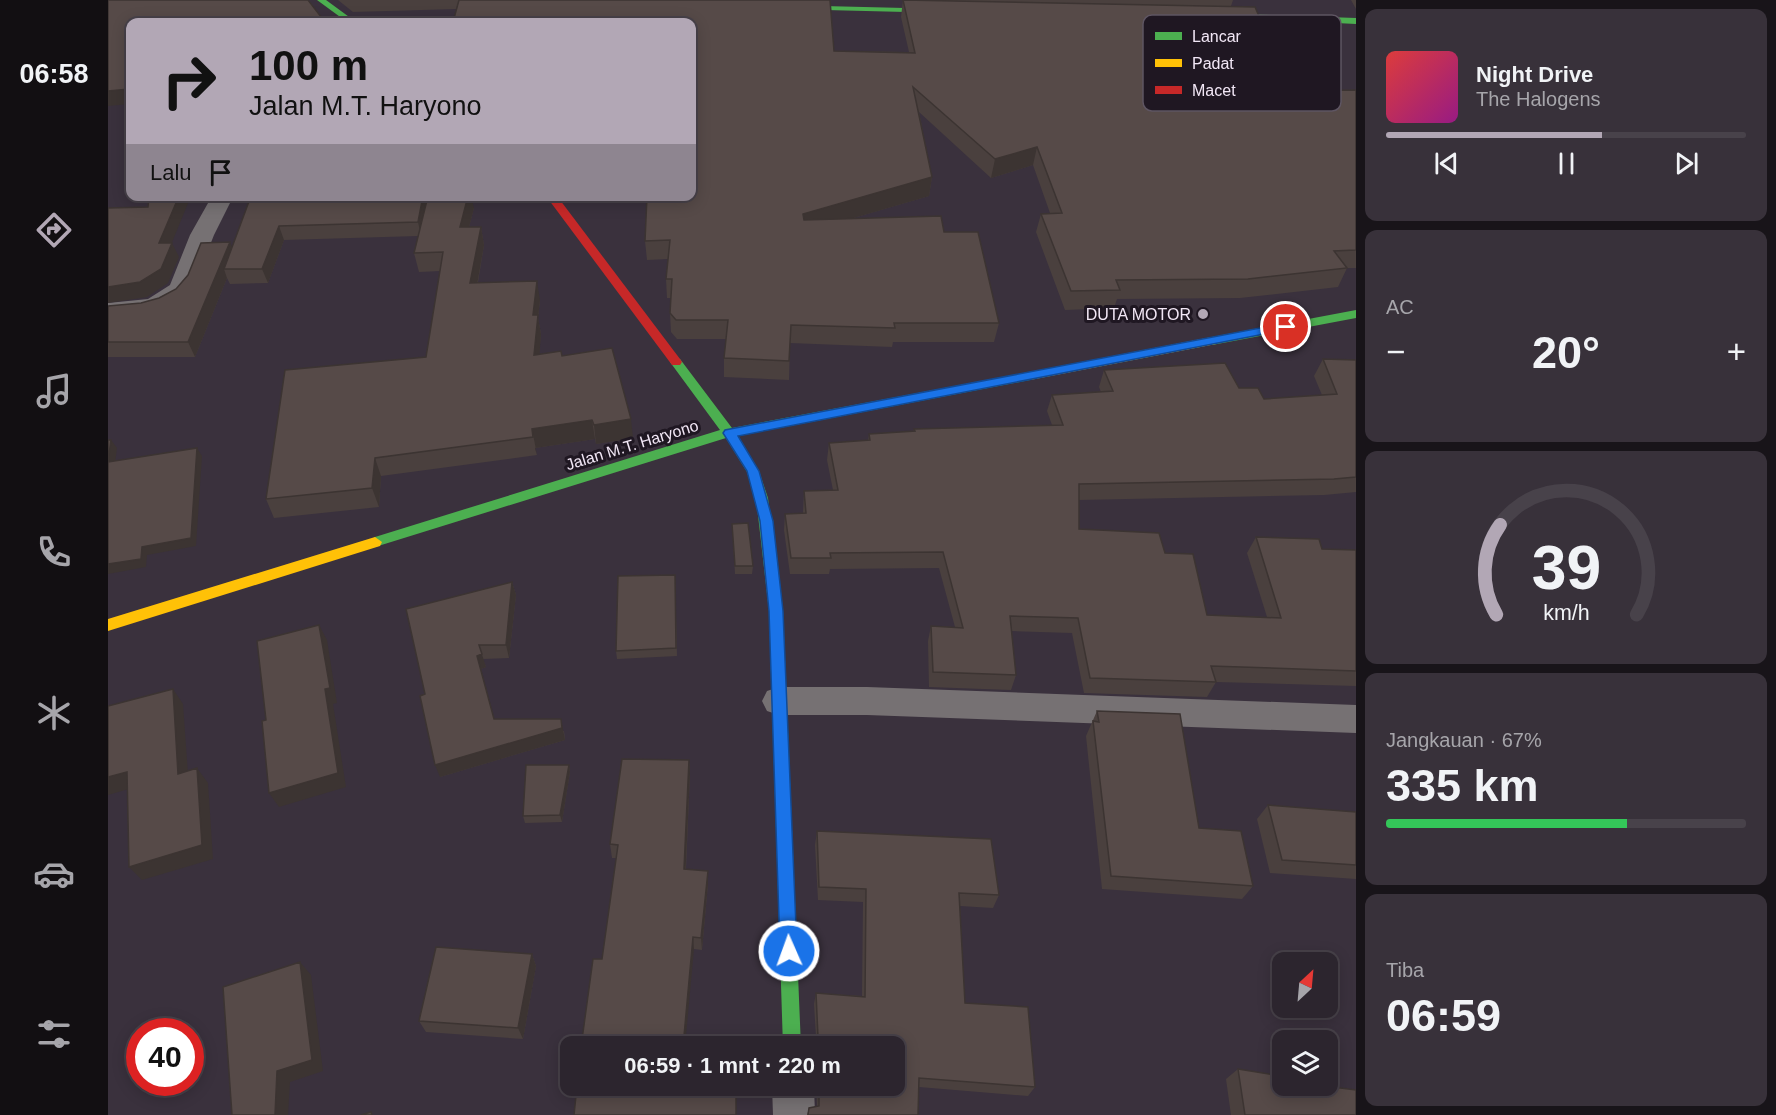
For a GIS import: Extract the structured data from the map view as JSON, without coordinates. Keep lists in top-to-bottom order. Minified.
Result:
{"streets":{"street":["Jalan M.T. Haryono"]},"places":["DUTA MOTOR"],"legend":["Lancar","Padat","Macet"],"north":"top right","page":{"tabs":"06:58","turn":["100 m","Jalan M.T. Haryono"],"song":["Night Drive","The Halogens"],"then":"Lalu","tile":["AC",["Jangkauan · 67%","335 km"],["Tiba","06:59"]],"heat":["−","20°","+"],"limit":"40","trip":"06:59 · 1 mnt · 220 m","gauge":["39","km/h"]}}
